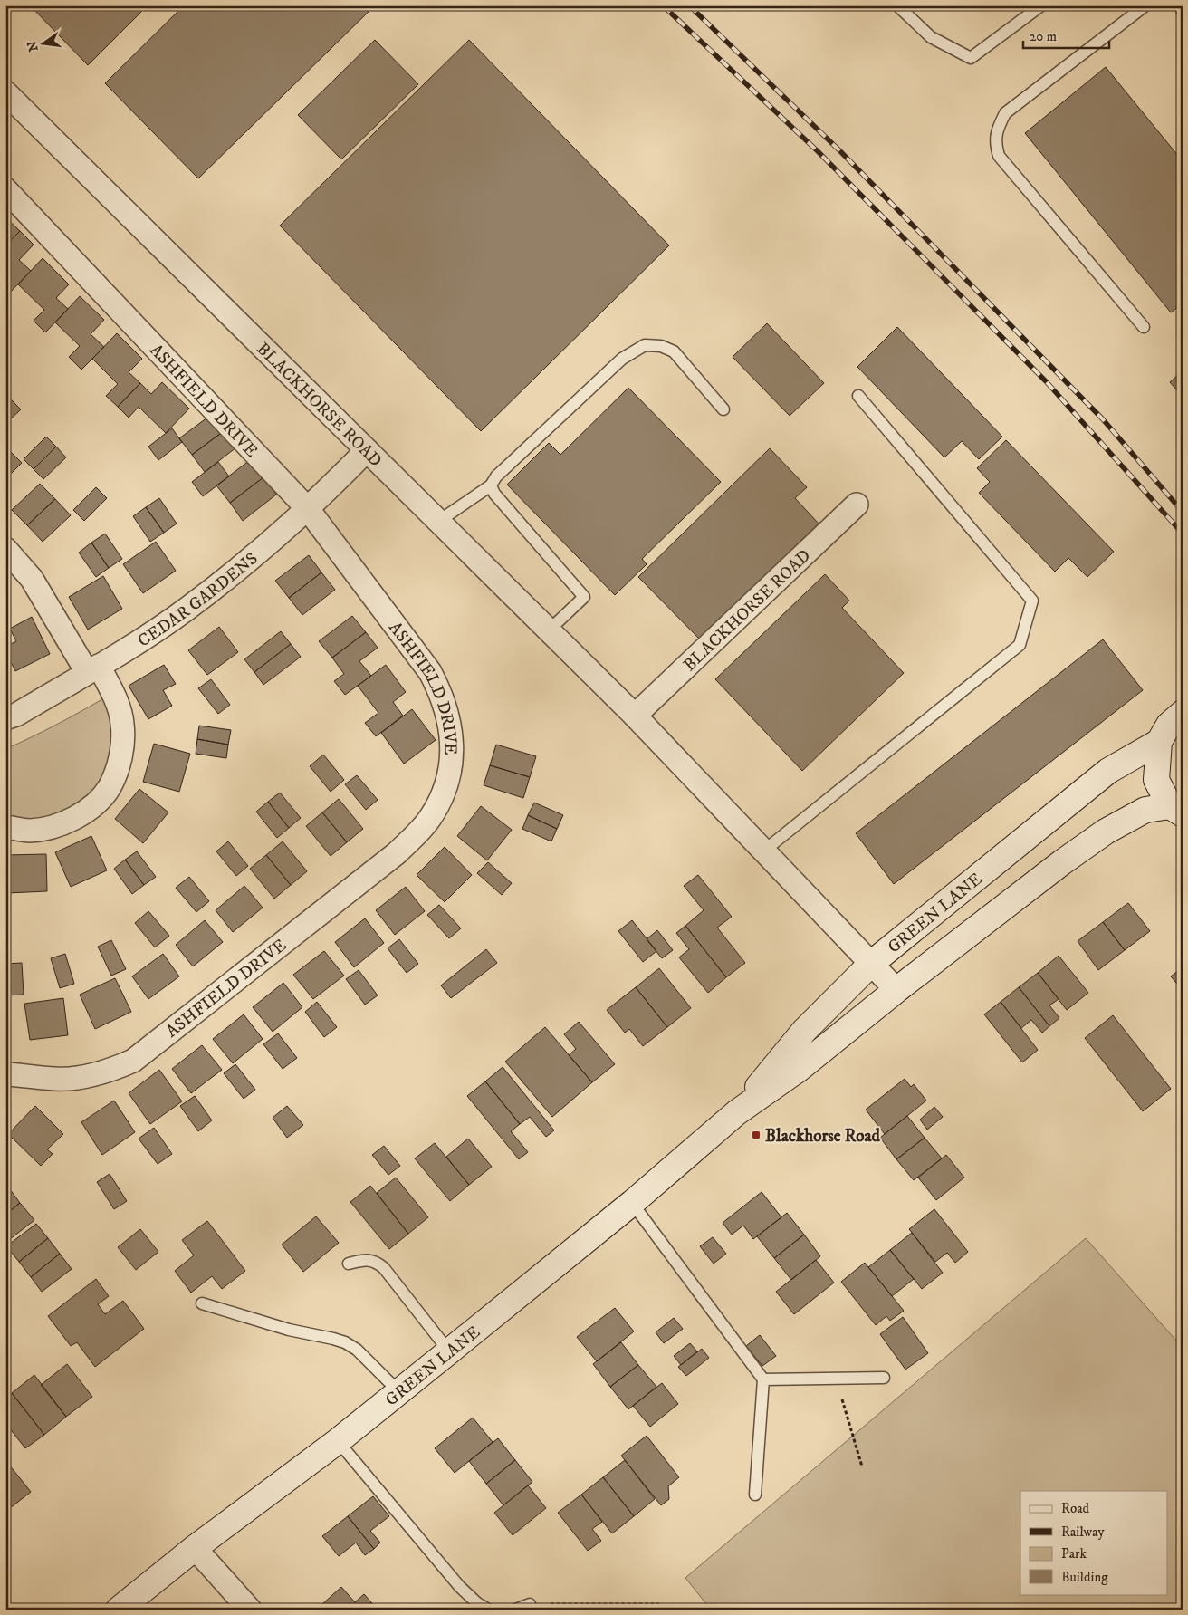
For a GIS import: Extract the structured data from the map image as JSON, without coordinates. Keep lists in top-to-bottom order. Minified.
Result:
{"streets":{"street":["ASHFIELD DRIVE","BLACKHORSE ROAD","CEDAR GARDENS","GREEN LANE"]},"crossings":[["ASHFIELD DRIVE","CEDAR GARDENS"],["BLACKHORSE ROAD","CEDAR GARDENS"],["BLACKHORSE ROAD","GREEN LANE"]],"places":{"transit":["Blackhorse Road"]},"legend":["Road","Railway","Park","Building"],"scale_bar":"20 m","north":"left"}
